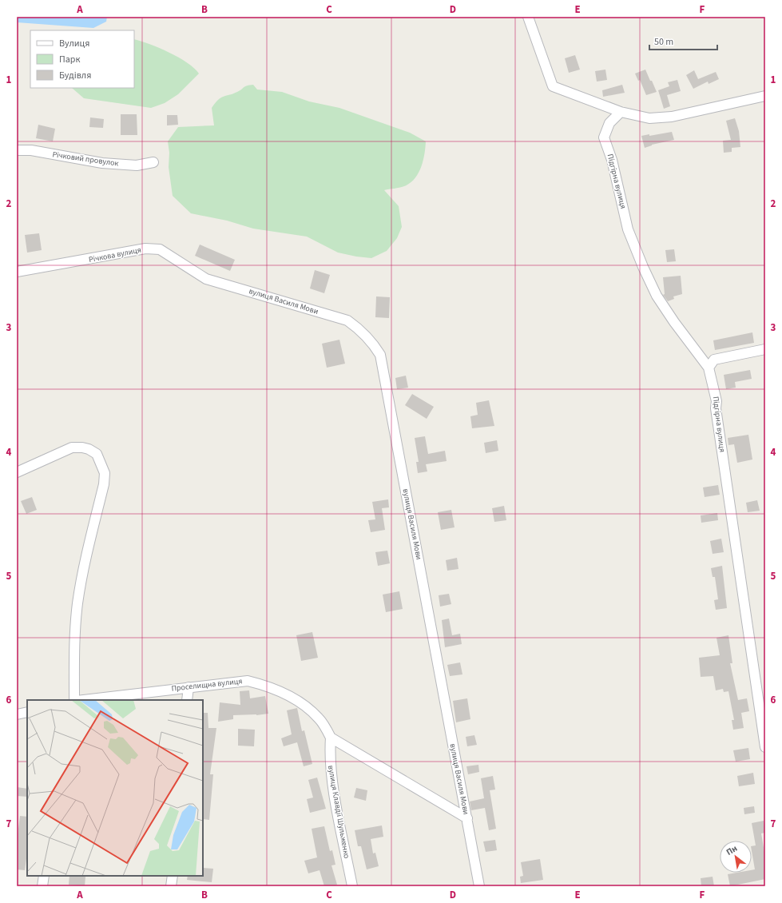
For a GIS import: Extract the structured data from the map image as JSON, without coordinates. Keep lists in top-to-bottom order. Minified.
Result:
{"streets":{"street":["Річковий провулок","Підгірна вулиця","Річкова вулиця","вулиця Василя Мови","Проселищна вулиця","вулиця Клавдії Шульженко"]},"crossings":[["Річкова вулиця","вулиця Василя Мови"],["вулиця Василя Мови","Проселищна вулиця"],["Проселищна вулиця","вулиця Клавдії Шульженко"]],"legend":["Вулиця","Парк","Будівля"],"scale_bar":"50 m","north":"top left","grid":{"columns":["A","B","C","D","E","F"],"rows":["1","2","3","4","5","6","7"]}}
